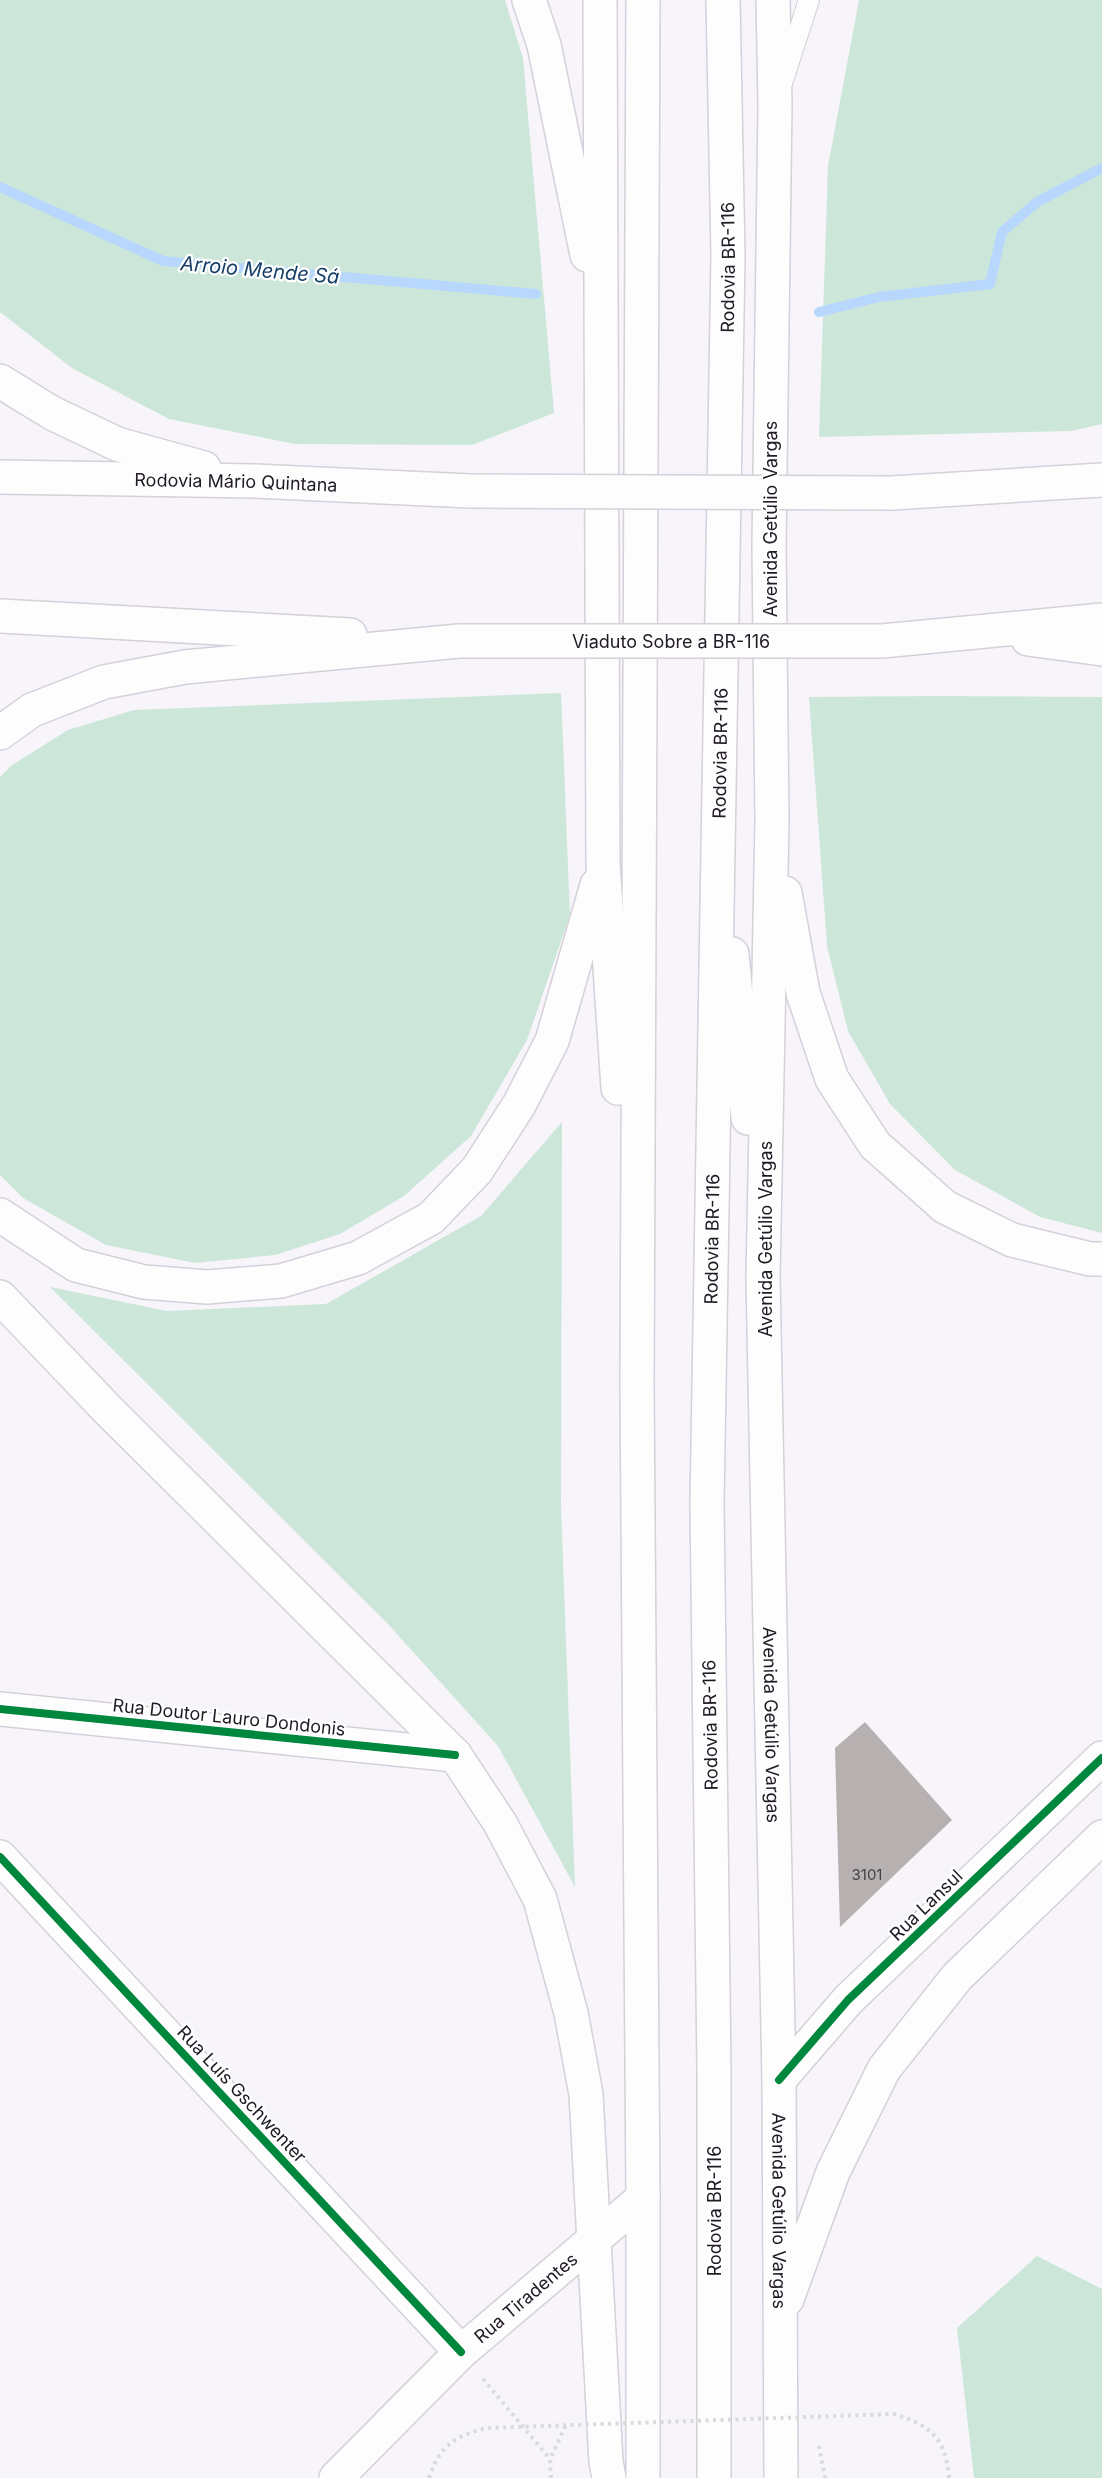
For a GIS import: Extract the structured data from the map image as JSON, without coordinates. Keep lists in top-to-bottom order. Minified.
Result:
{"streets":{"main road":["Rodovia BR-116","Rodovia Mário Quintana","Avenida Getúlio Vargas","Viaduto Sobre a BR-116","Rua Doutor Lauro Dondonis","Rua Lansul","Rua Luís Gschwenter","Rua Tiradentes"]},"crossings":[["Avenida Getúlio Vargas","Rua Lansul"],["Rua Luís Gschwenter","Rua Tiradentes"]],"water":["Arroio Mende Sá"],"house_numbers":["3101"]}
